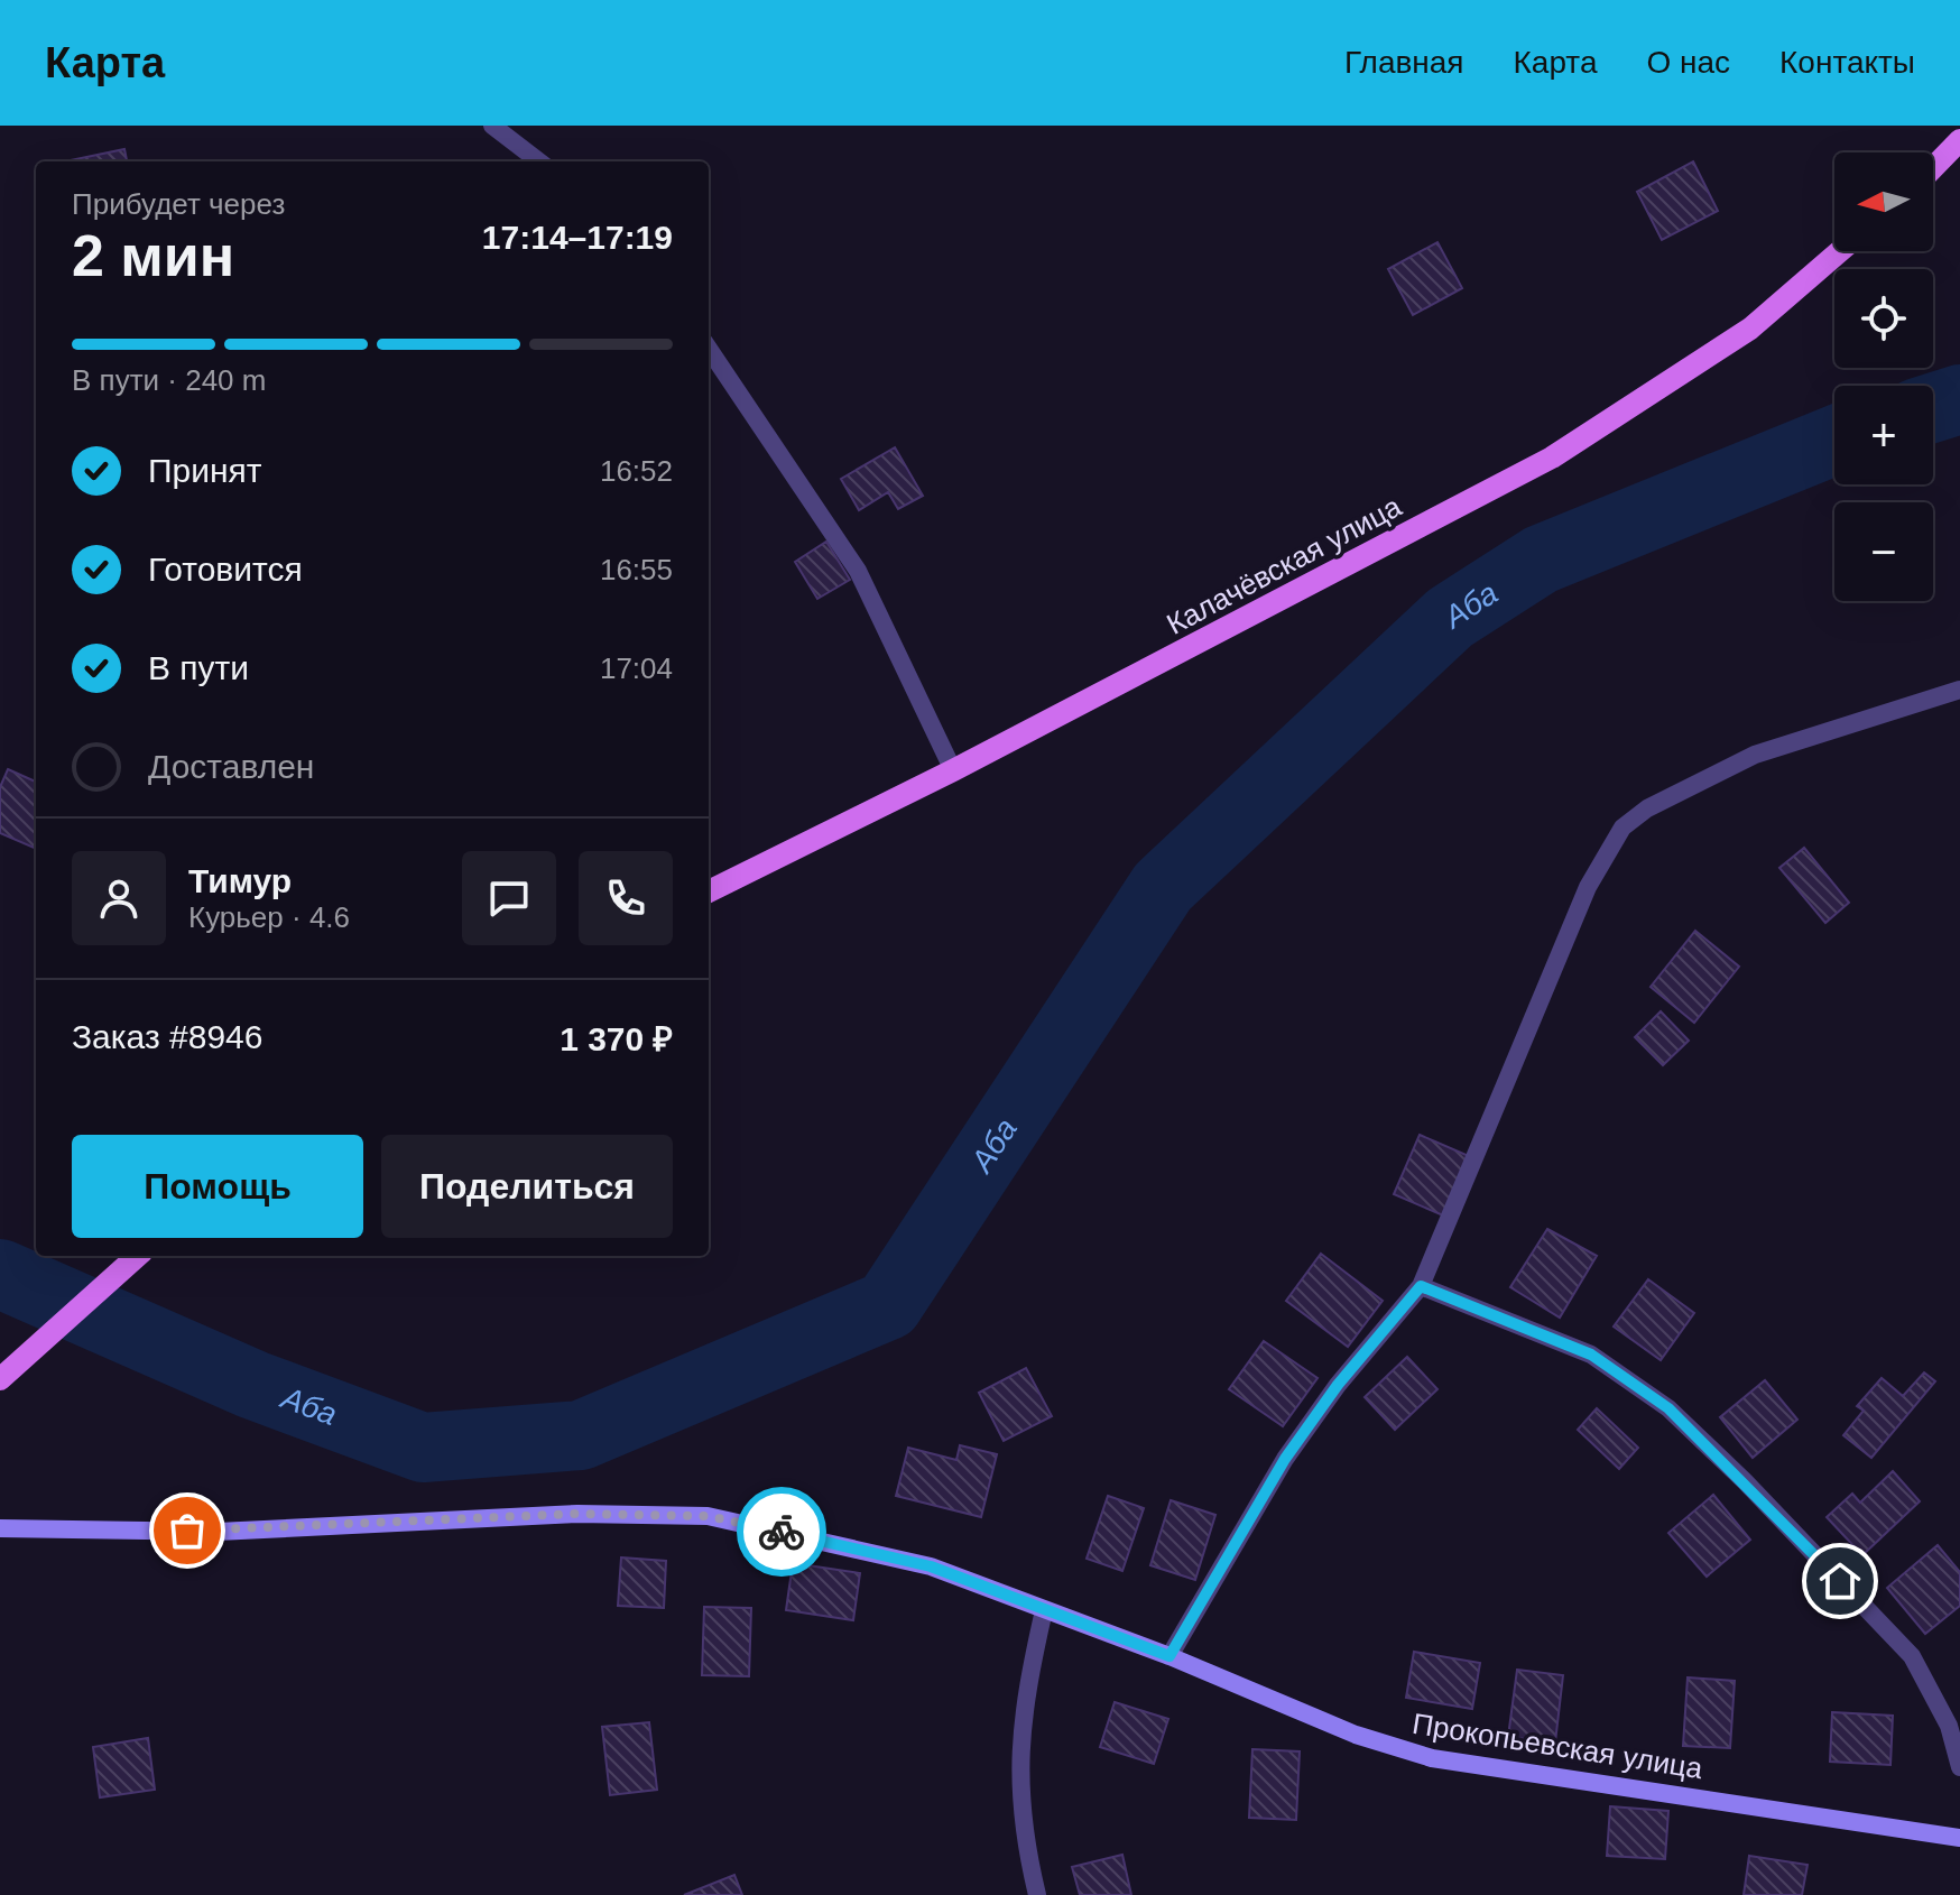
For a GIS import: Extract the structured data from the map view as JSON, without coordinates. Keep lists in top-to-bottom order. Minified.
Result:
{"streets":{"main road":["Калачёвская улица","Прокопьевская улица"]},"water":["Аба"],"north":"left","page":{"header":"Карта","nav":["Главная","Карта","О нас","Контакты"],"map_buttons":["+","−"],"heading":["2 мин","Прибудет через","17:14–17:19"],"panel":["Тимур","Курьер · 4.6","Заказ #8946","1 370 ₽"],"bar":"В пути · 240 m","list":[["Принят","16:52"],["Готовится","16:55"],["В пути","17:04"],"Доставлен"],"buttons":["Помощь","Поделиться"]}}
